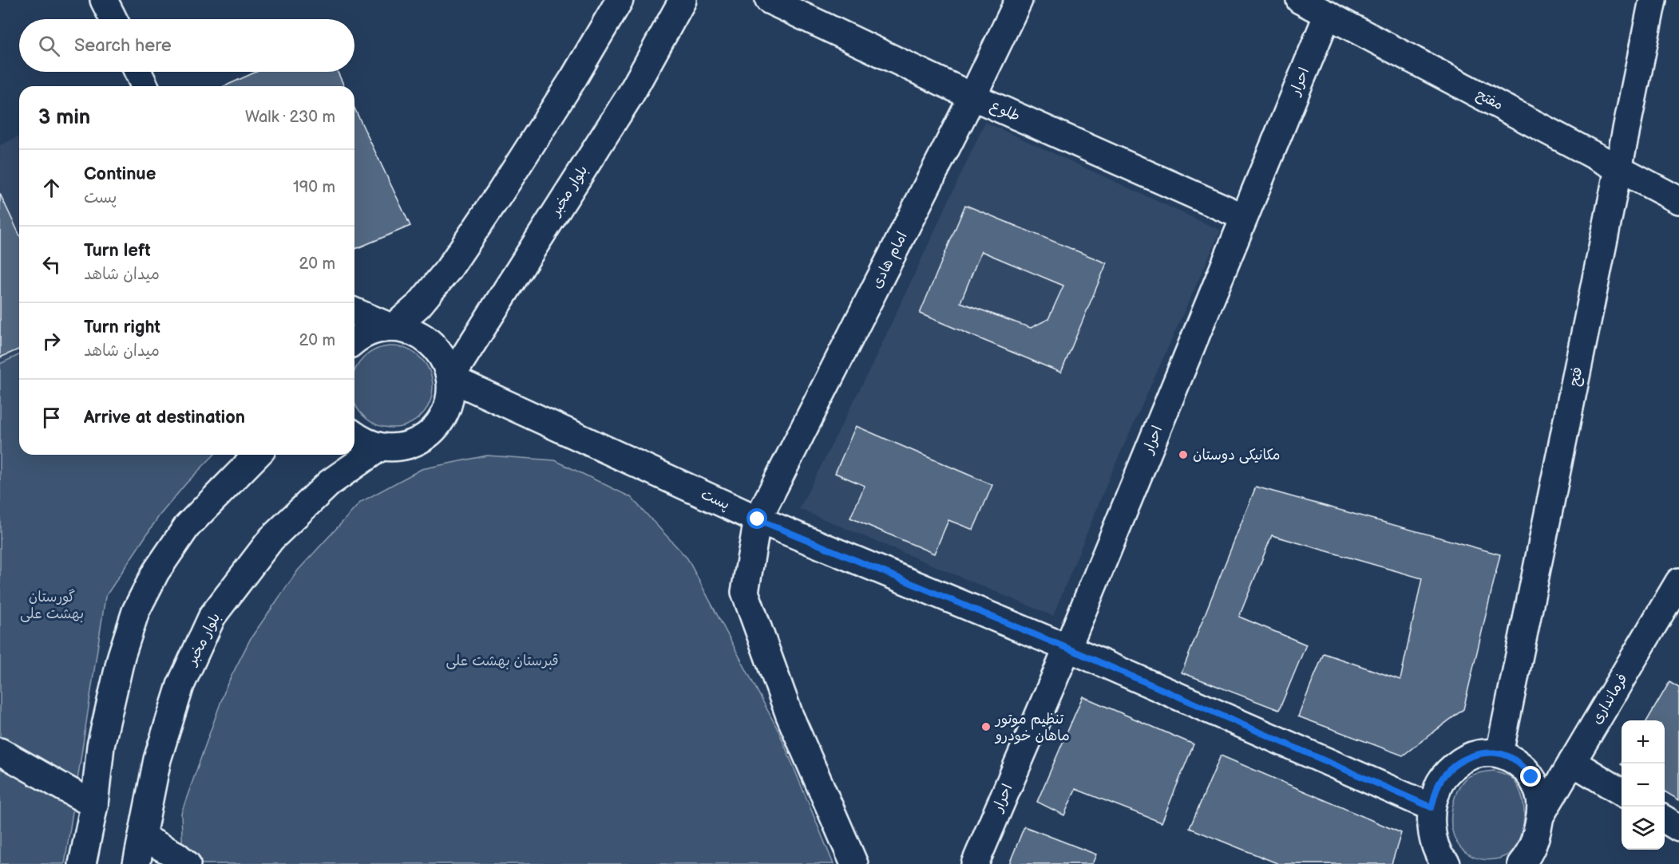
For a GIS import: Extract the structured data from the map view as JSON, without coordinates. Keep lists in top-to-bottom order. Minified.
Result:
{"streets":{"street":["احرار","مفتح","طلوع","بلوار مخبر","امام هادی","فتح","پست","فرمانداری"]},"crossings":[["احرار","مفتح"],["احرار","طلوع"],["احرار","پست"],["مفتح","فتح"],["طلوع","امام هادی"],["بلوار مخبر","پست"],["امام هادی","پست"]],"parks":["گورستان بهشت علی","قبرستان بهشت علی"],"places":["مکانیکی دوستان","تنظیم موتور ماهان خودرو"],"page":{"search":"Search here","heading":["3 min","Walk · 230 m"],"list":[["Continue","پست","190 m"],["Turn left","میدان شاهد","20 m"],["Turn right","میدان شاهد","20 m"],"Arrive at destination"],"map_buttons":["+","−"]}}
